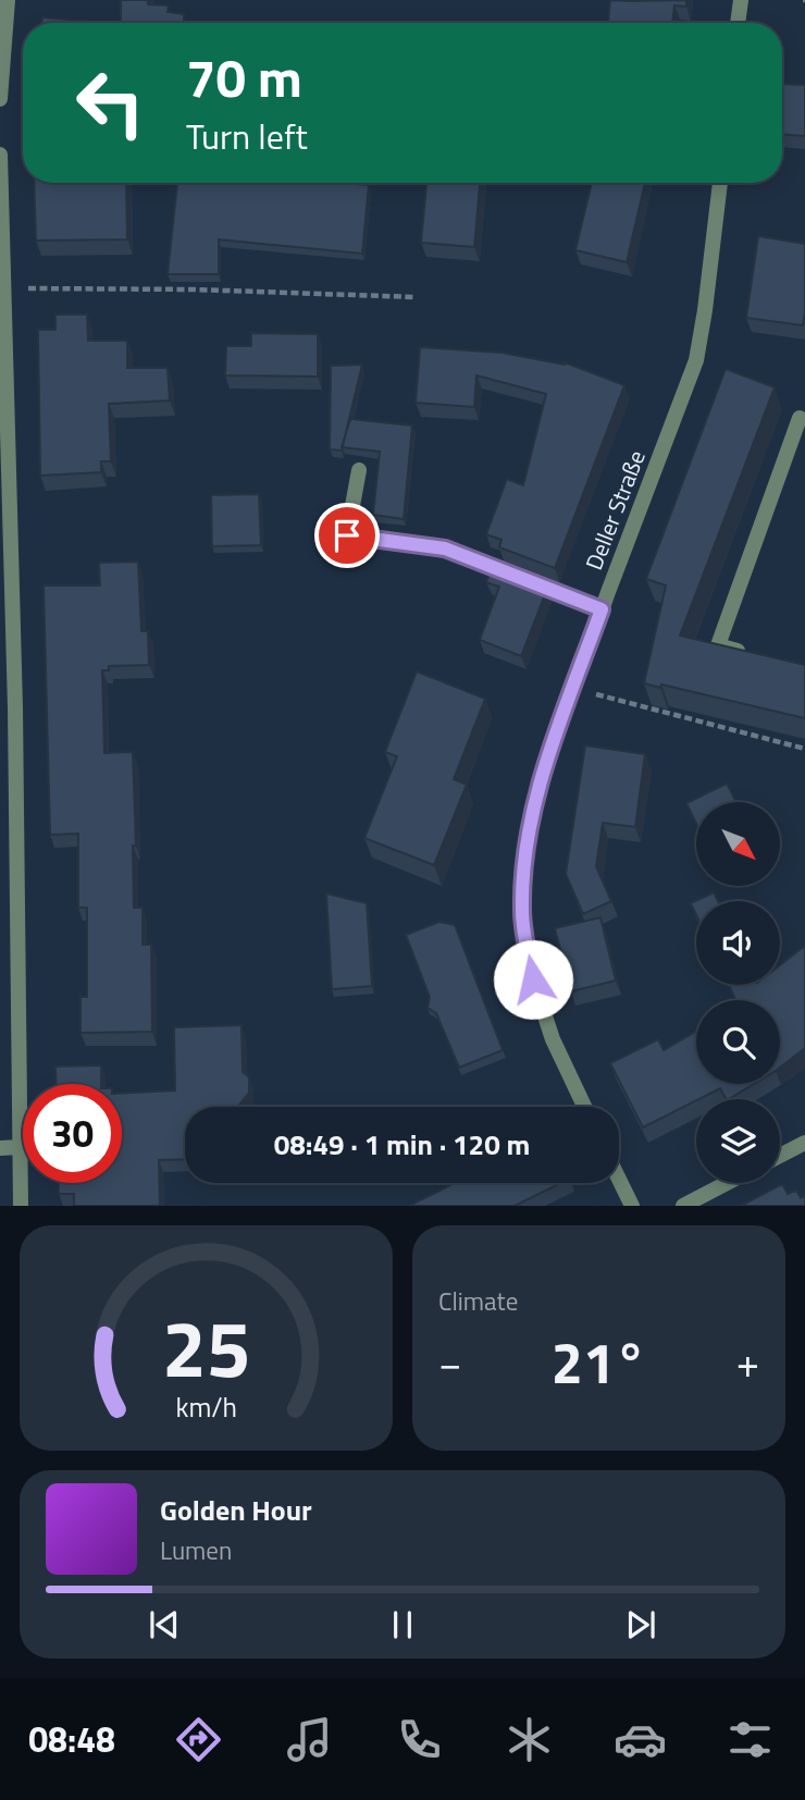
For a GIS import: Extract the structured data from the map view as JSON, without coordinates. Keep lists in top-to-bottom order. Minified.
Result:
{"streets":{"street":["Deller Straße"]},"north":"bottom right","page":{"turn":["70 m","Turn left"],"limit":"30","trip":"08:49 · 1 min · 120 m","tile":"Climate","heat":["−","21°","+"],"song":["Golden Hour","Lumen"],"tabs":"08:48","gauge":["25","km/h"]}}
